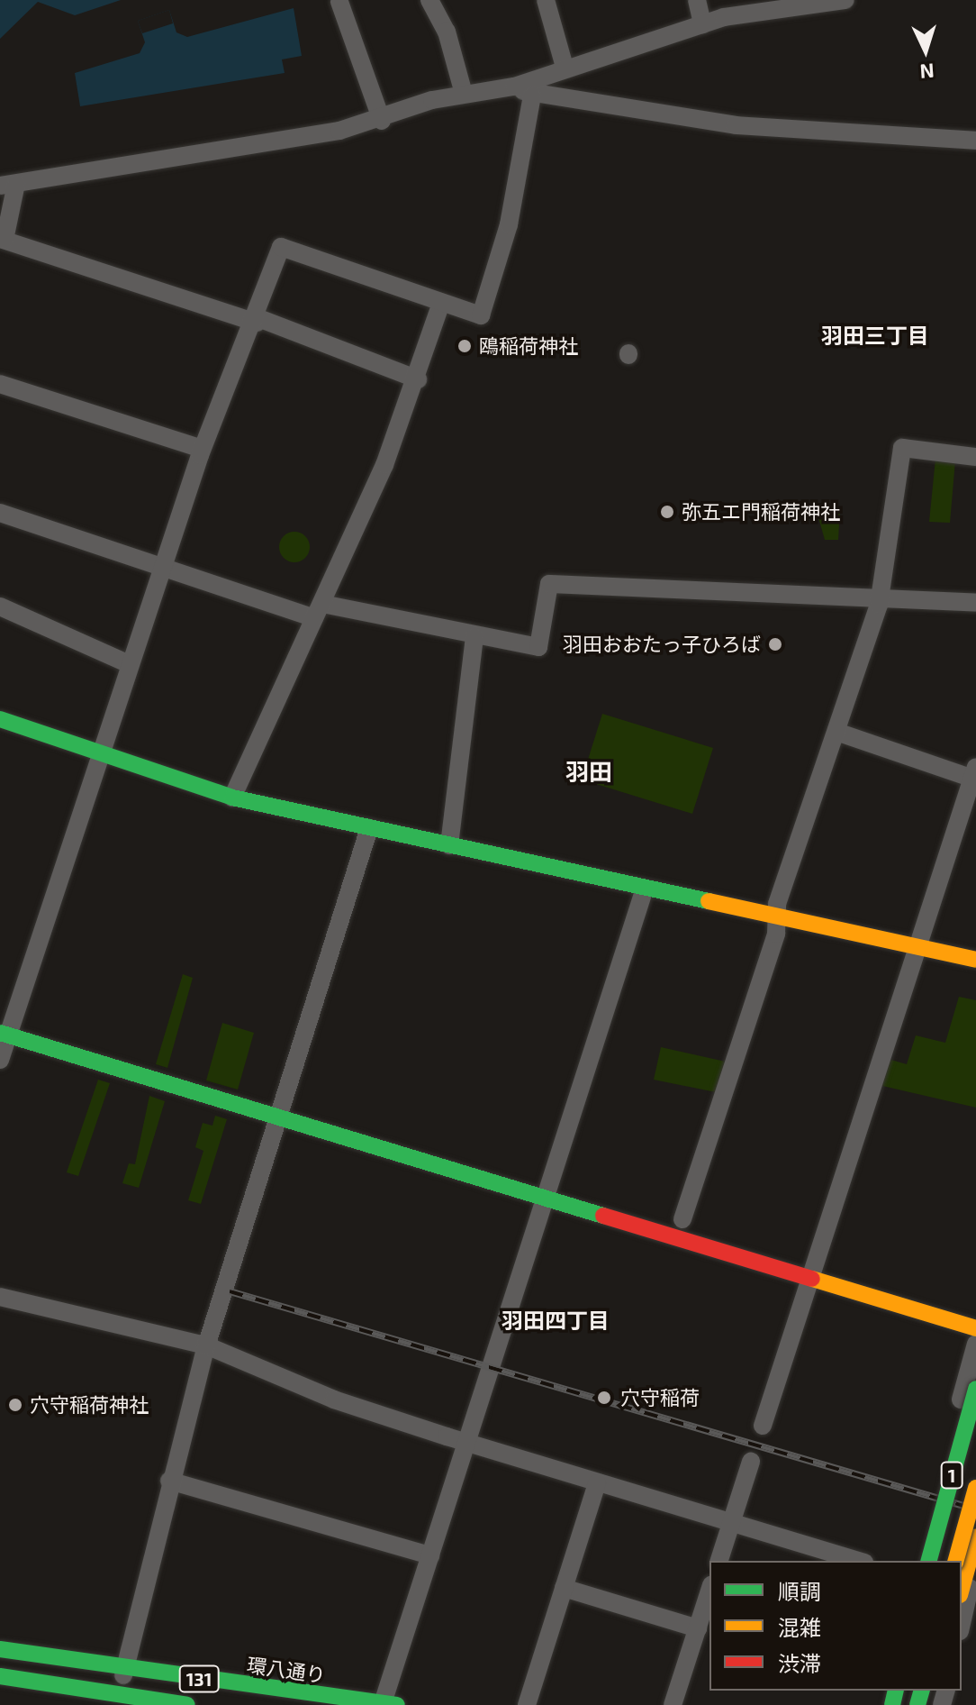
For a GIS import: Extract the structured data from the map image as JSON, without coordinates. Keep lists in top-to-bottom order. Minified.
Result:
{"streets":{"main road":["1","環八通り","131"]},"districts":["羽田三丁目","羽田","羽田四丁目"],"places":["鴎稲荷神社","弥五エ門稲荷神社","羽田おおたっ子ひろば","穴守稲荷","穴守稲荷神社"],"legend":["順調","混雑","渋滞"],"north":"bottom"}
